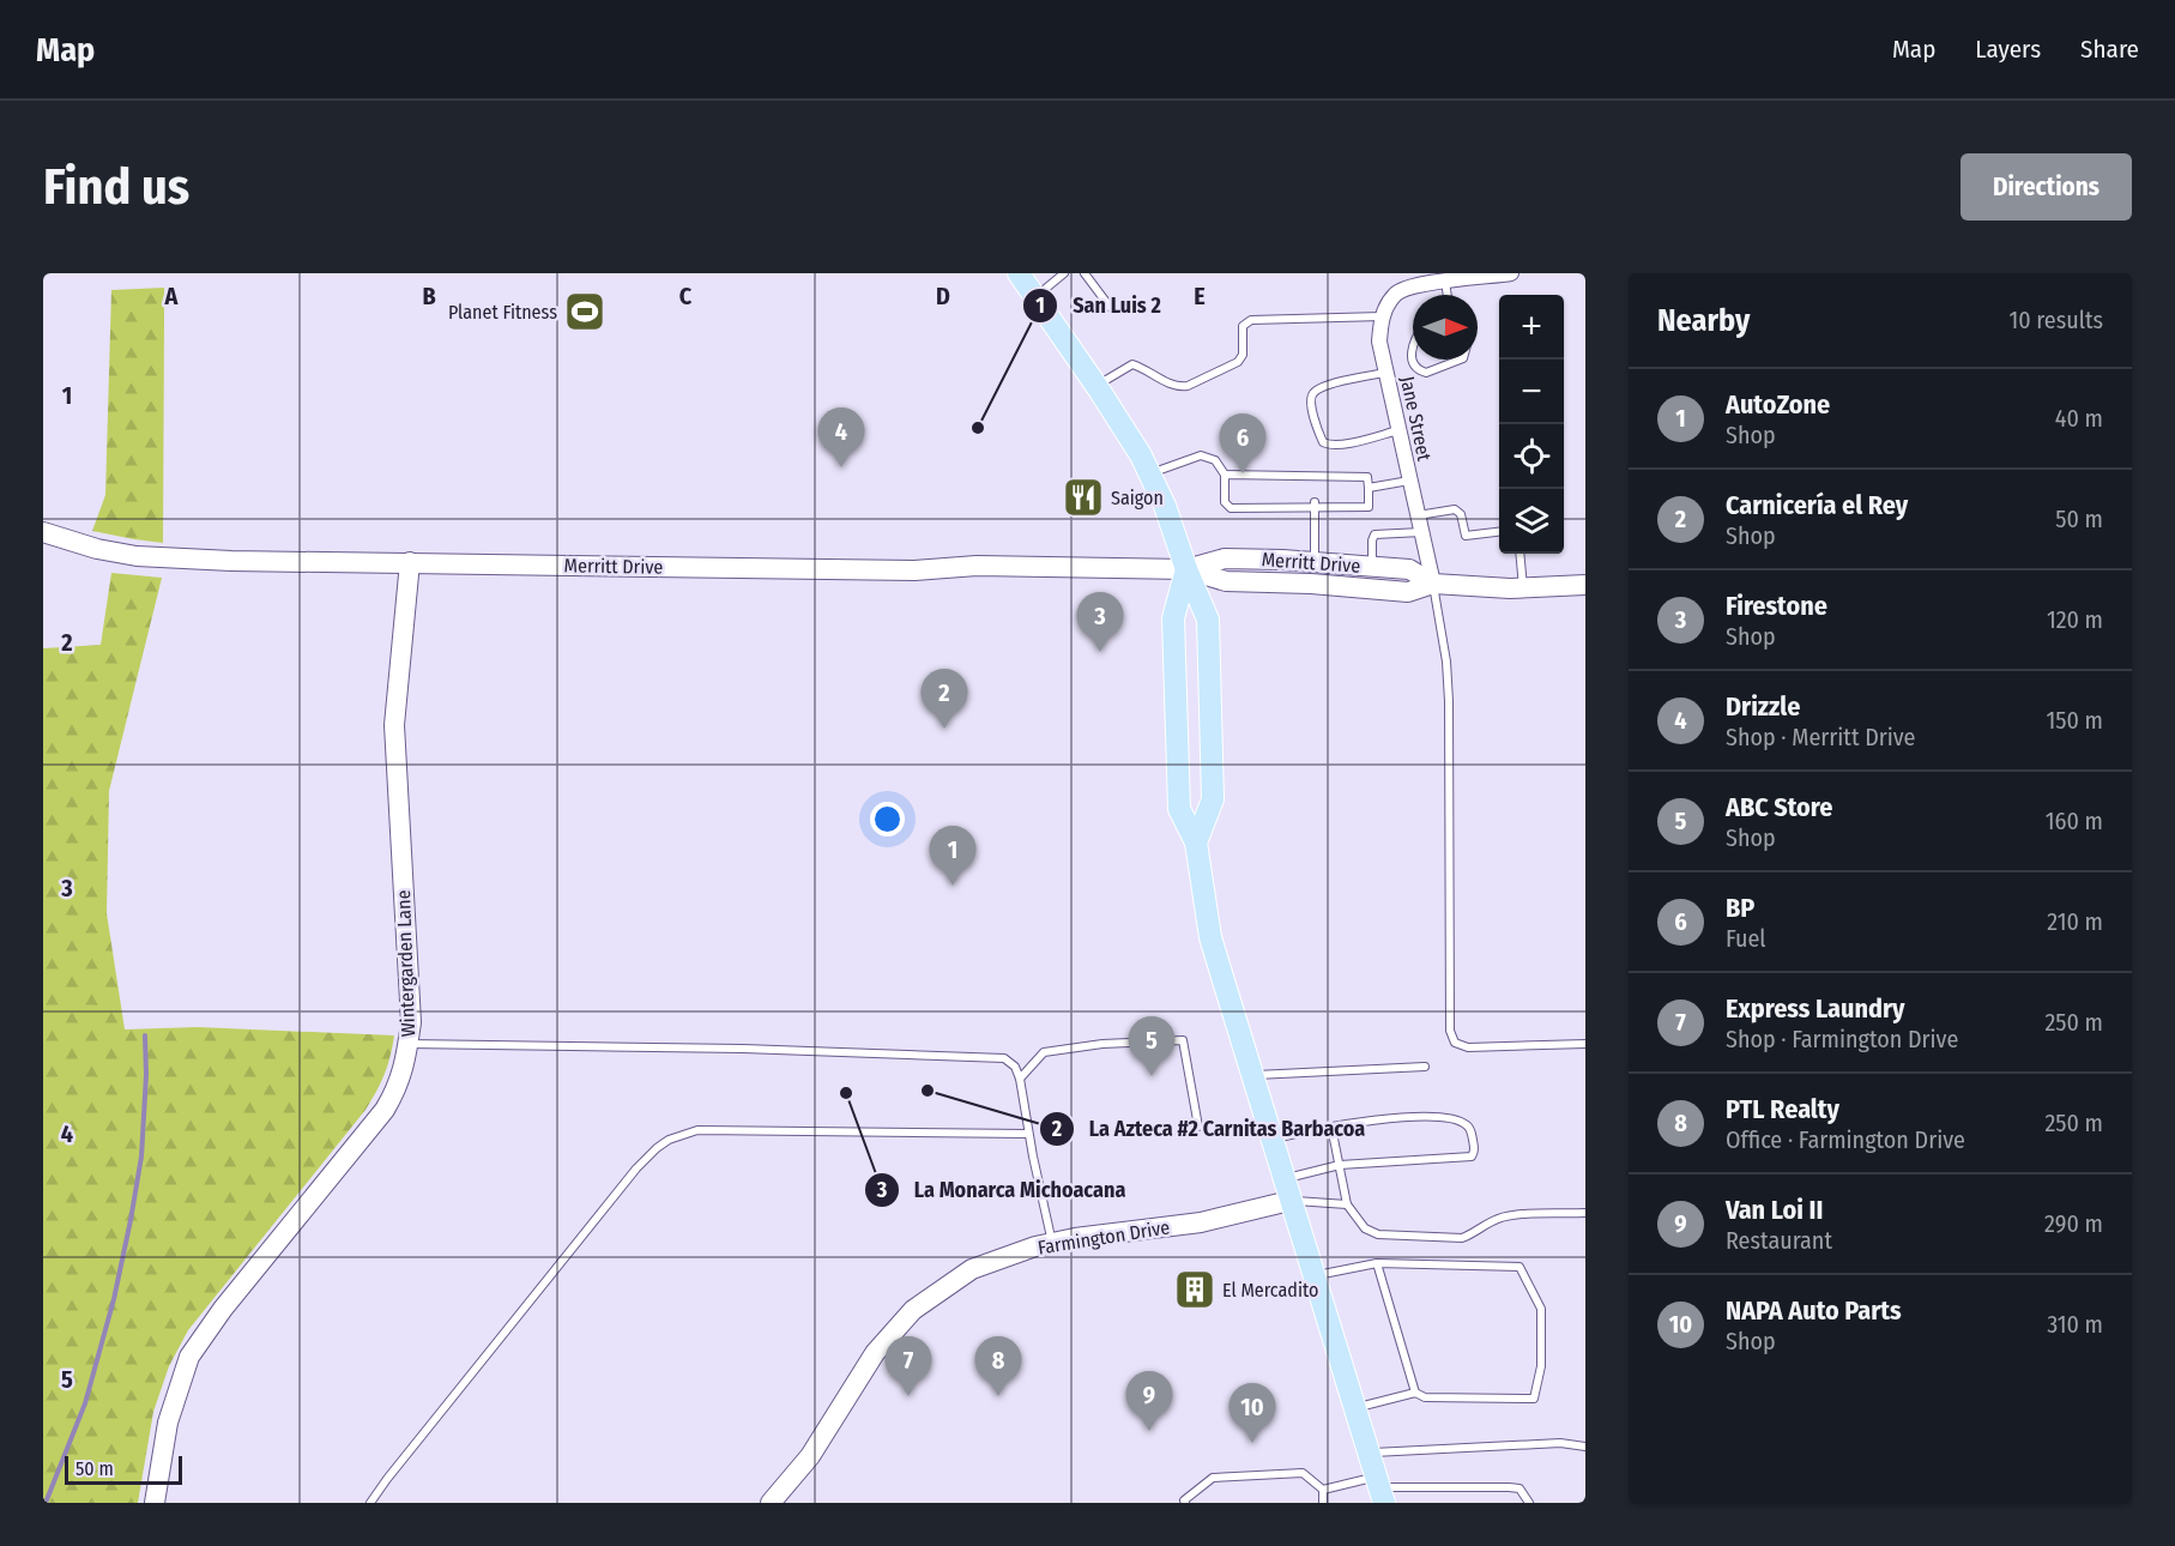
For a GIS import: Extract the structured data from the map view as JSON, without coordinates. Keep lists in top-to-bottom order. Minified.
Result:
{"streets":{"street":["Jane Street","Merritt Drive","Wintergarden Lane","Farmington Drive"]},"crossings":[["Jane Street","Merritt Drive"],["Merritt Drive","Wintergarden Lane"]],"places":{"sports":["Planet Fitness"],"other":["San Luis 2","La Azteca #2 Carnitas Barbacoa","La Monarca Michoacana"],"restaurant":["Saigon"],"building":["El Mercadito"]},"scale_bar":"50 m","north":"right","page":{"header":"Map","nav":["Map","Layers","Share"],"buttons":"Directions","title":"Find us","heading":["Nearby","10 results"],"map_buttons":["+","−"],"list":[{"mark":"1","name":"AutoZone","note":"Shop","value":"40 m"},{"mark":"2","name":"Carnicería el Rey","note":"Shop","value":"50 m"},{"mark":"3","name":"Firestone","note":"Shop","value":"120 m"},{"mark":"4","name":"Drizzle","note":"Shop · Merritt Drive","value":"150 m"},{"mark":"5","name":"ABC Store","note":"Shop","value":"160 m"},{"mark":"6","name":"BP","note":"Fuel","value":"210 m"},{"mark":"7","name":"Express Laundry","note":"Shop · Farmington Drive","value":"250 m"},{"mark":"8","name":"PTL Realty","note":"Office · Farmington Drive","value":"250 m"},{"mark":"9","name":"Van Loi II","note":"Restaurant","value":"290 m"},{"mark":"10","name":"NAPA Auto Parts","note":"Shop","value":"310 m"}],"pins":["4","6","3","2","1","5","7","8","9","10"],"scale":"50 m"},"grid":{"columns":["A","B","C","D","E"],"rows":["1","2","3","4","5"]}}
